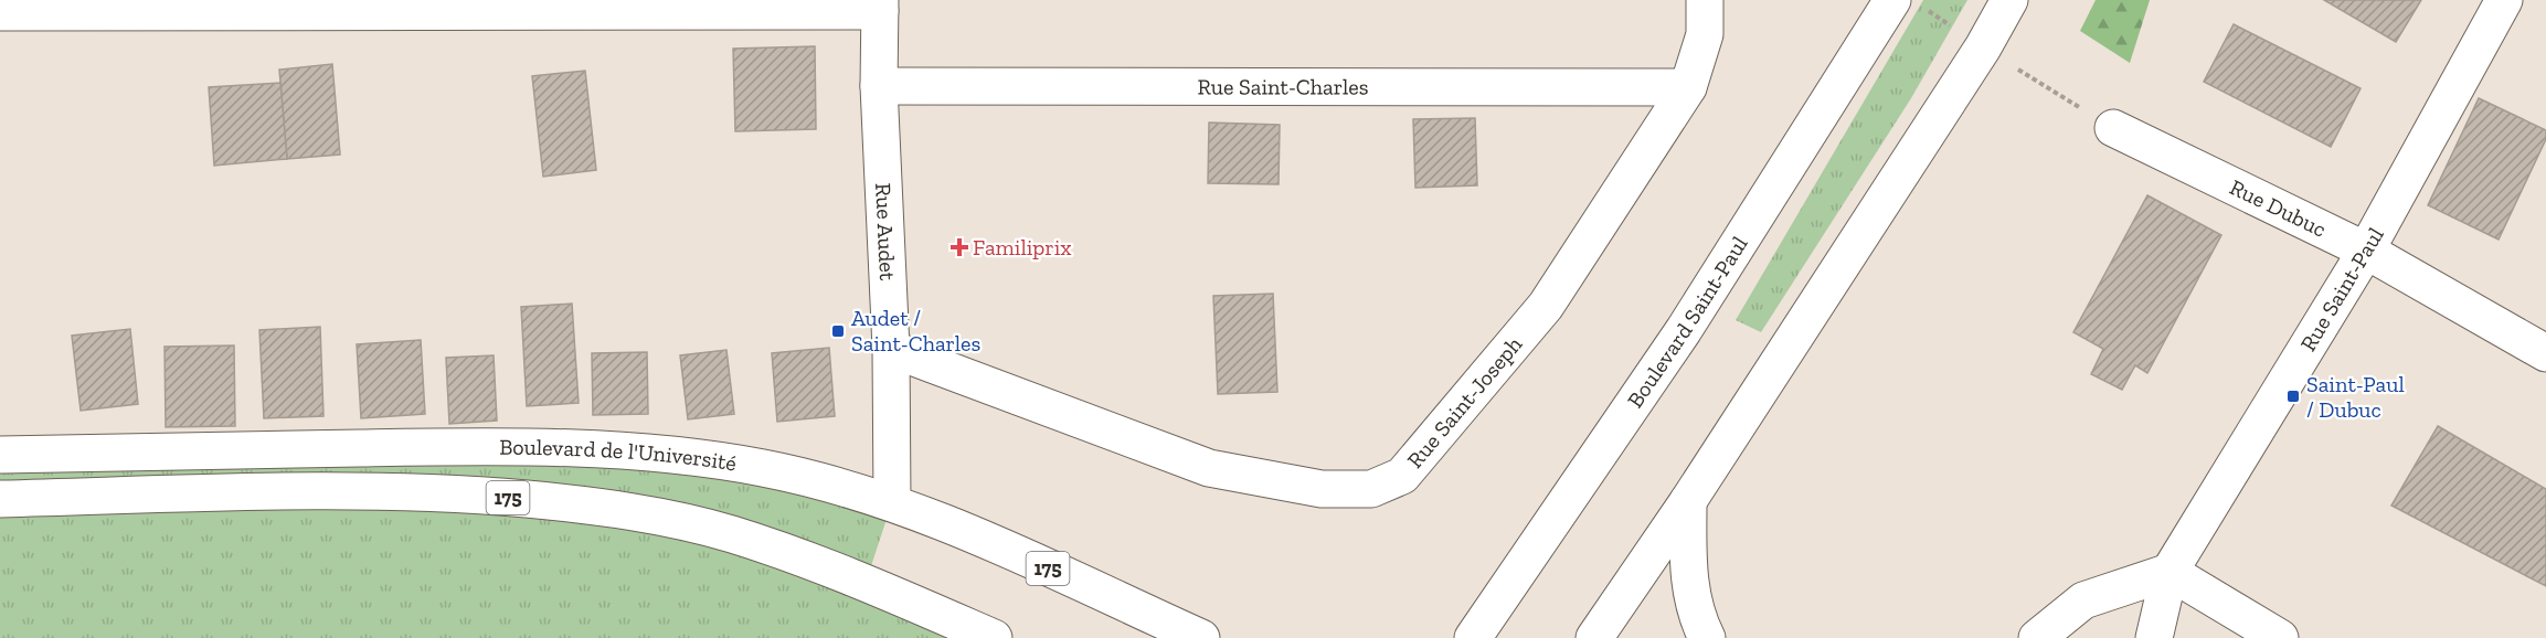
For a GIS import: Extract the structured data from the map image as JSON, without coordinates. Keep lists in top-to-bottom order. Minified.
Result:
{"streets":{"street":["Rue Saint-Charles","Rue Dubuc","Rue Audet","Rue Saint-Paul","Boulevard Saint-Paul","Rue Saint-Joseph","Boulevard de l'Université","175"]},"crossings":[["Rue Saint-Charles","Rue Audet"],["Rue Saint-Charles","Rue Saint-Joseph"],["Rue Dubuc","Rue Saint-Paul"],["Rue Audet","Rue Saint-Joseph"],["Rue Audet","Boulevard de l'Université"]],"places":{"health":["Familiprix"],"transit":["Audet / Saint-Charles","Saint-Paul / Dubuc"]}}
